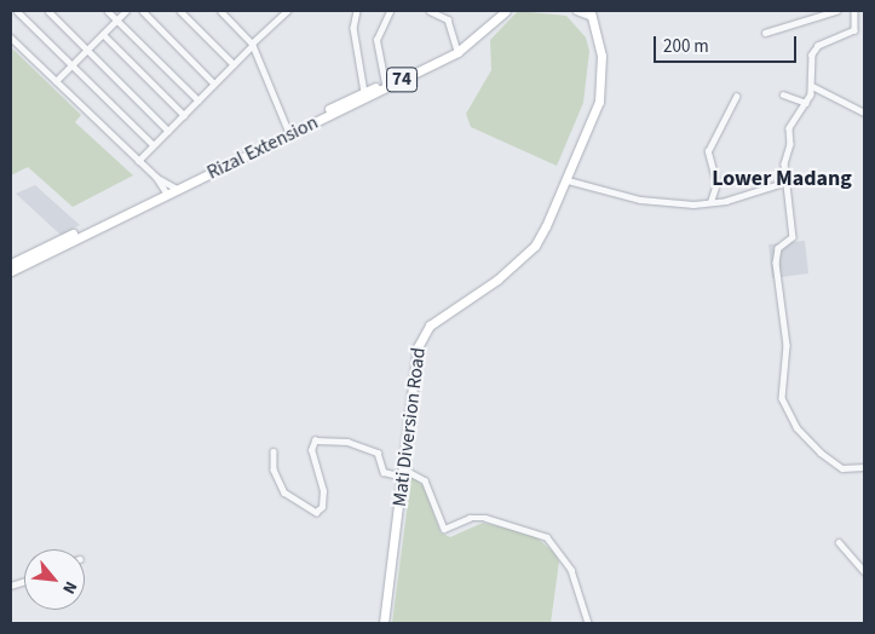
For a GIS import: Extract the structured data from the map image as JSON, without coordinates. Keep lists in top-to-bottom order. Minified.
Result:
{"streets":{"main road":["74","Rizal Extension","Mati Diversion Road"]},"districts":["Lower Madang"],"scale_bar":"200 m","north":"bottom right"}
